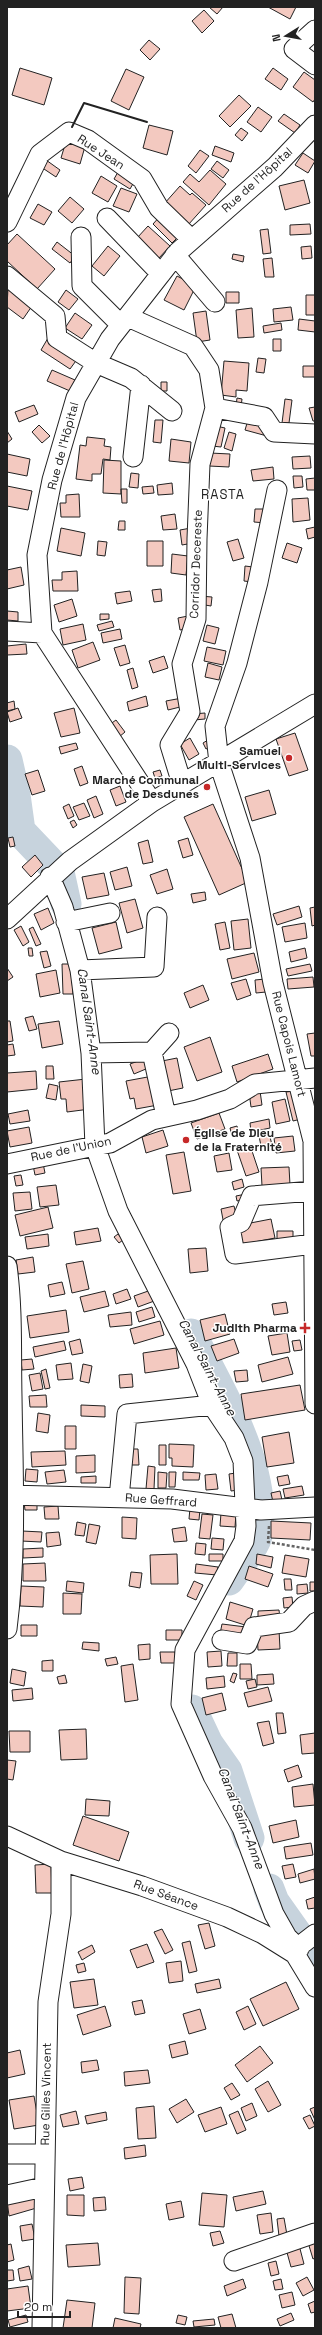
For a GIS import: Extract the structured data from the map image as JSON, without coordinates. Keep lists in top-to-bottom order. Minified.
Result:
{"streets":{"street":["Rue Jean","Rue de l'Hôpital","Corridor Decereste","Rue Capois Lamort","Rue de l'Union","Rue Geffrard","Rue Séance","Rue Gilles Vincent"]},"crossings":[["Rue Jean","Rue de l'Hôpital"],["Rue Capois Lamort","Rue de l'Union"],["Rue Séance","Rue Gilles Vincent"]],"districts":["RASTA"],"water":["Canal Saint-Anne"],"places":{"other":["Samuel Multi-Services","Marché Communal de Desdunes","Église de Dieu de la Fraternité"],"health":["Judith Pharma"]},"scale_bar":"20 m","north":"left"}
